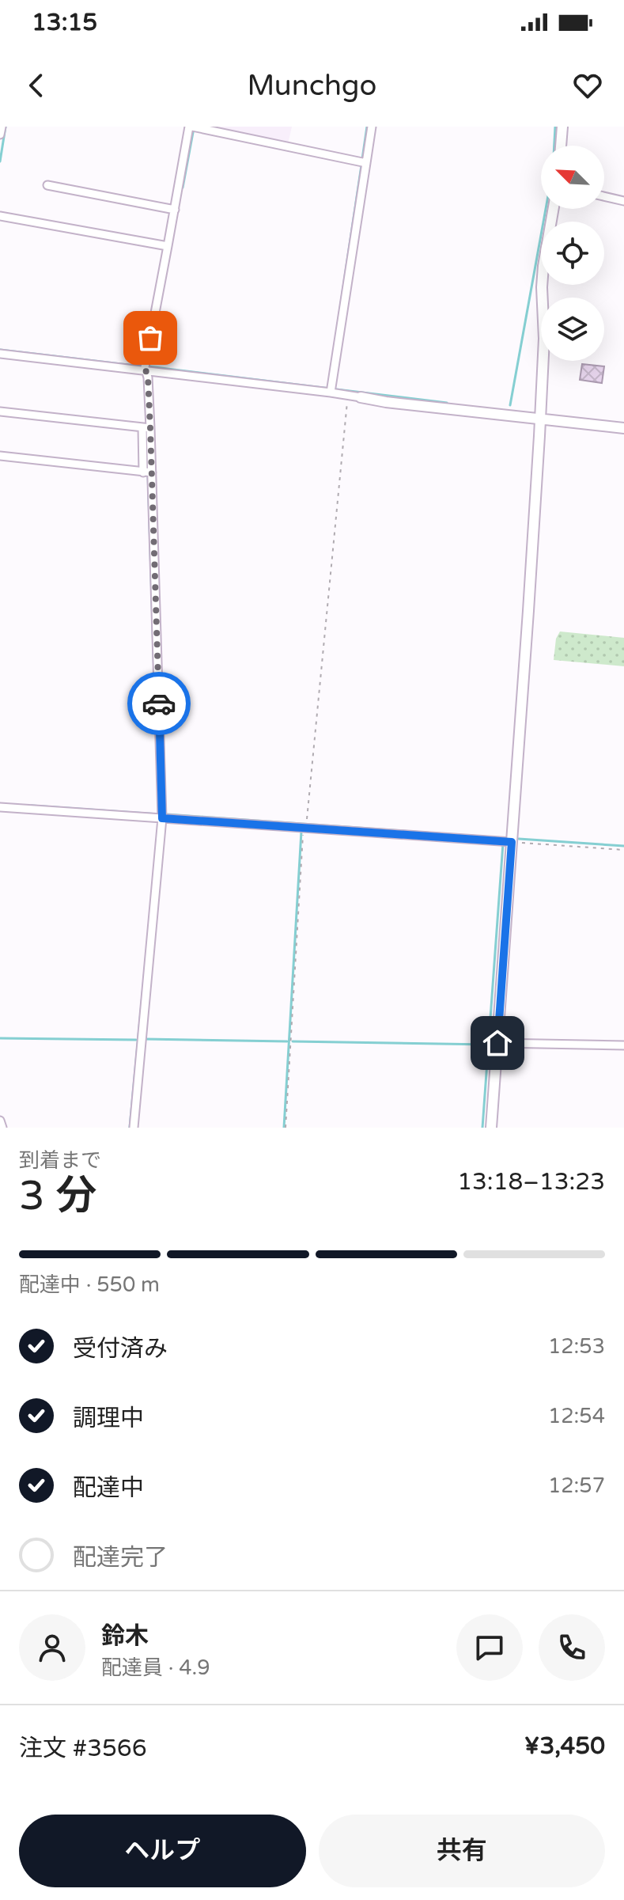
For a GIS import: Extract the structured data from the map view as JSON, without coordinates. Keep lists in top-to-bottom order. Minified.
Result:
{"north":"top left","page":{"status":"13:15","header":"Munchgo","heading":["3 分","到着まで","13:18–13:23"],"panel":["鈴木","配達員 · 4.9","注文 #3566","¥3,450"],"bar":"配達中 · 550 m","list":[["受付済み","12:53"],["調理中","12:54"],["配達中","12:57"],"配達完了"],"buttons":["ヘルプ","共有"]}}
